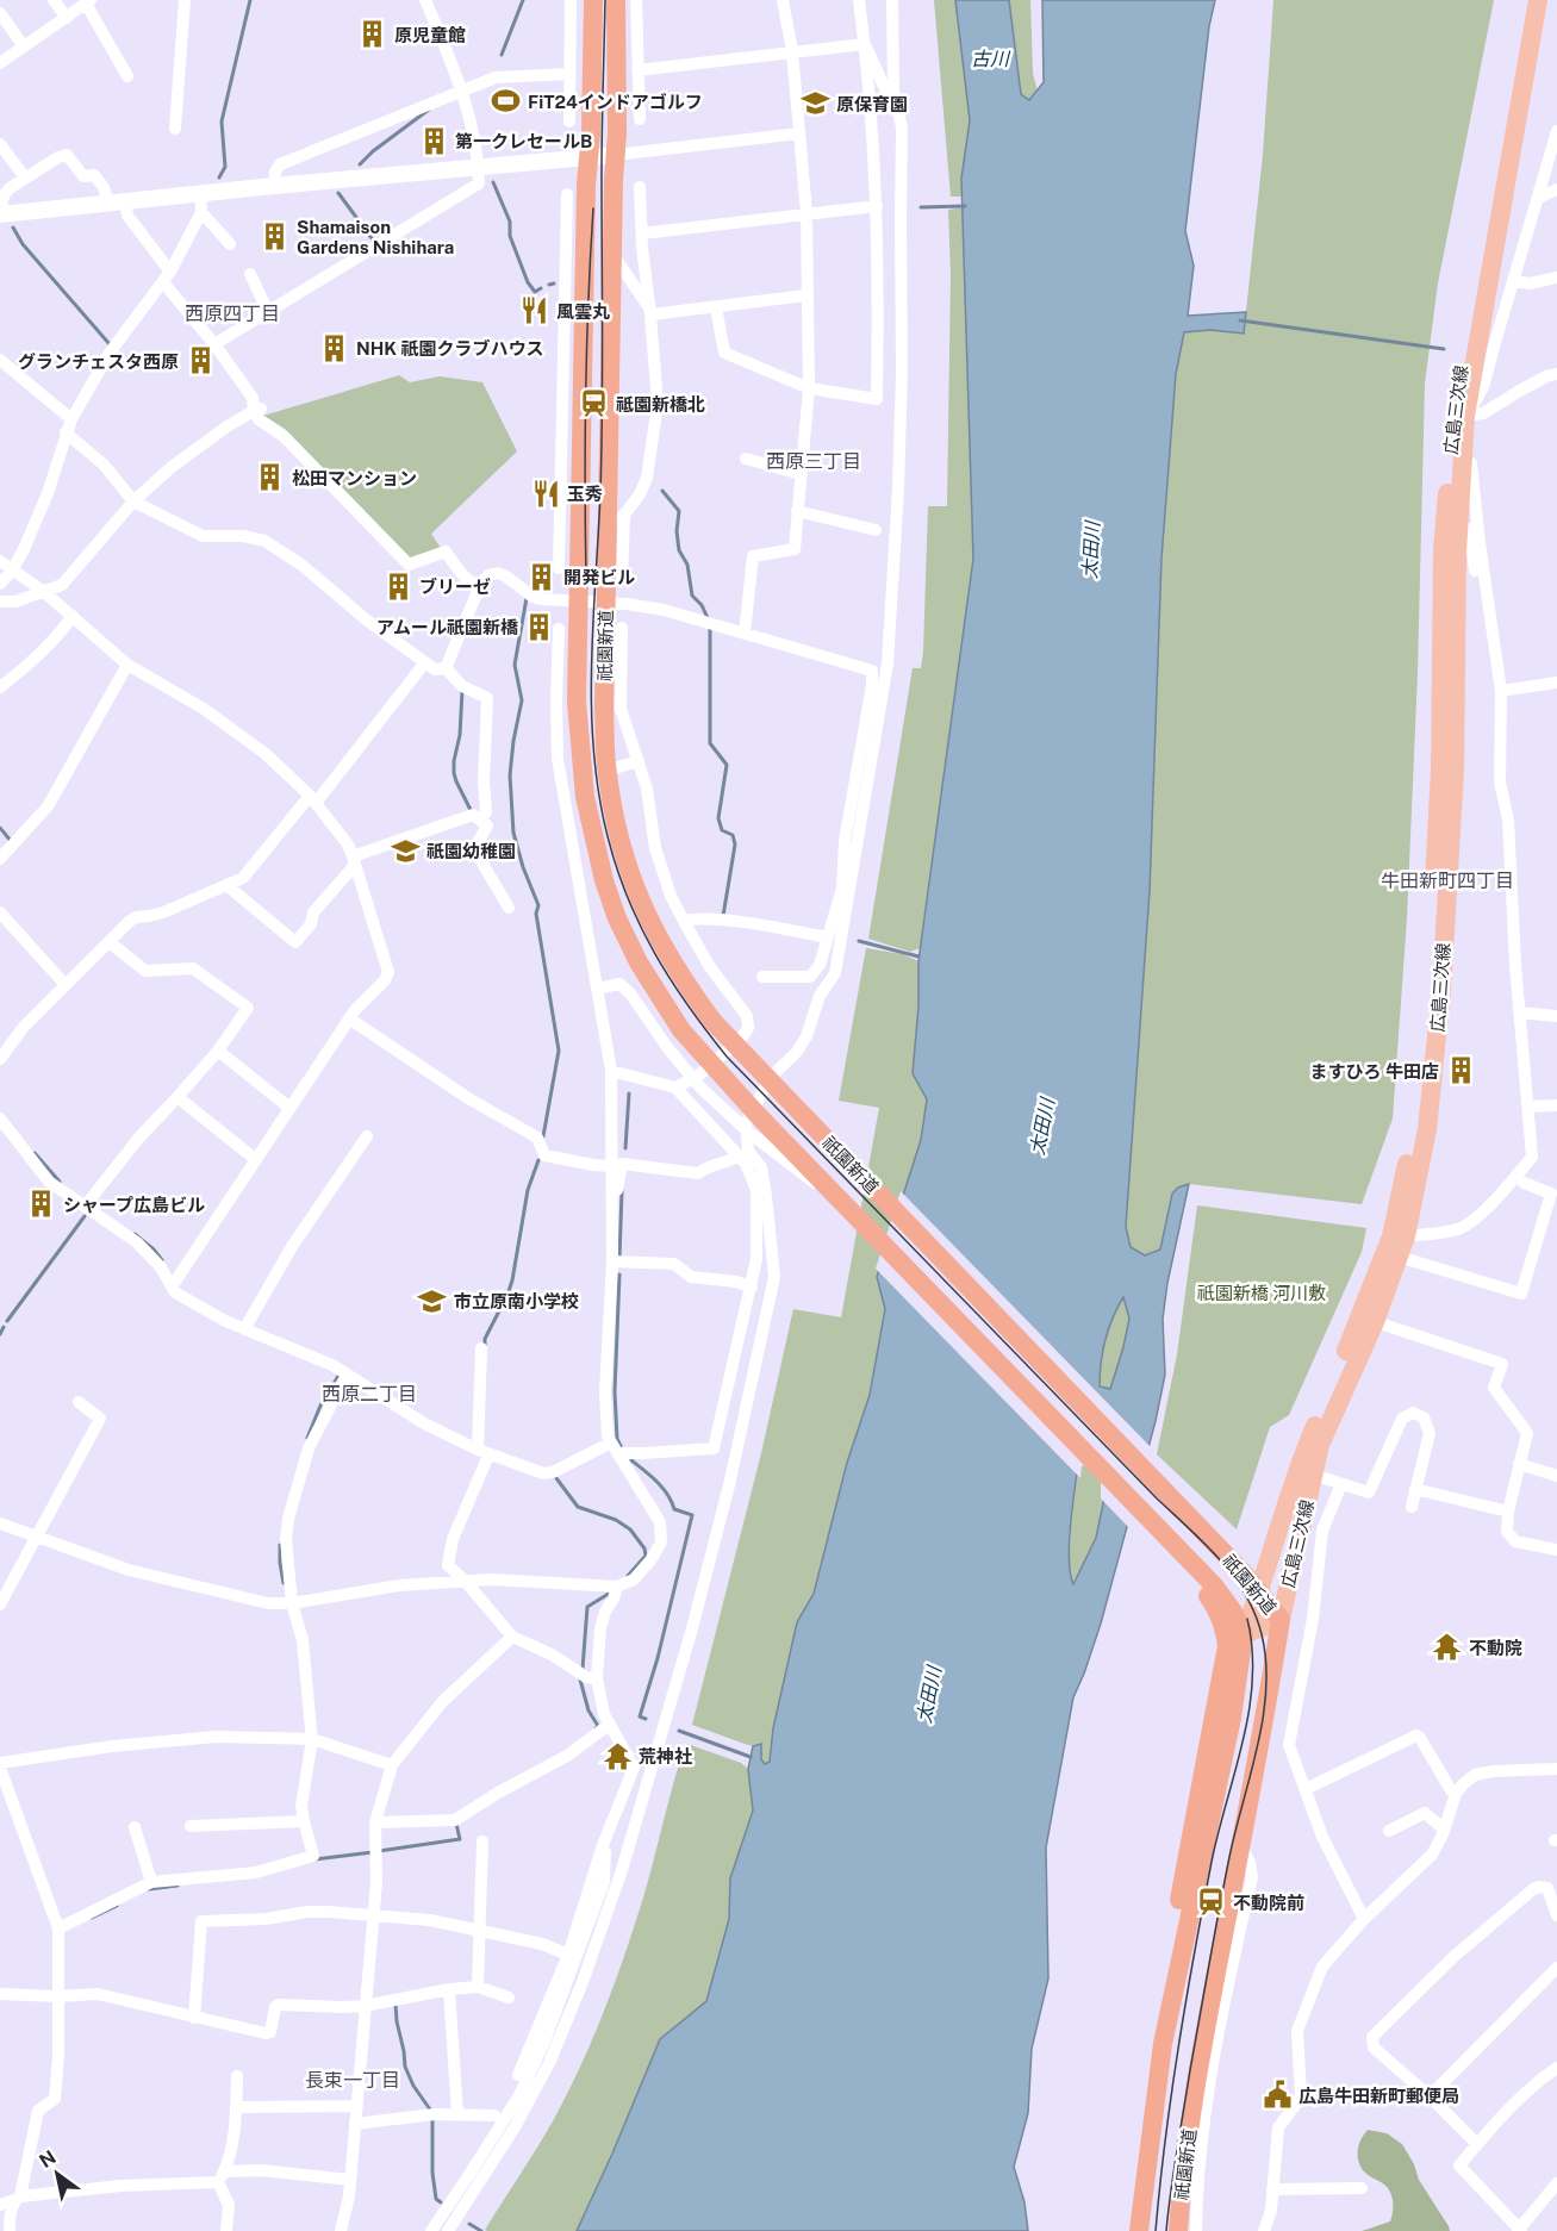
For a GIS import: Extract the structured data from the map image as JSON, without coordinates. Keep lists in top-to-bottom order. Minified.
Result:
{"streets":{"highway":["祇園新道"],"main road":["広島三次線"]},"crossings":[["広島三次線","祇園新道"]],"districts":["西原四丁目","西原三丁目","牛田新町四丁目","西原二丁目","長束一丁目"],"water":["古川","太田川"],"parks":["祇園新橋 河川敷"],"places":{"building":["原児童館","第一クレセールB","Shamaison Gardens Nishihara","NHK 祇園クラブハウス","グランチェスタ西原","松田マンション","開発ビル","ブリーゼ","アムール祇園新橋","ますひろ 牛田店","シャープ広島ビル"],"sports":["FiT24インドアゴルフ"],"school or university":["原保育園","祇園幼稚園","市立原南小学校"],"restaurant":["風雲丸","玉秀"],"station":["祗園新橋北","不動院前"],"temple":["不動院","荒神社"],"public building":["広島牛田新町郵便局"]},"north":"top left"}
